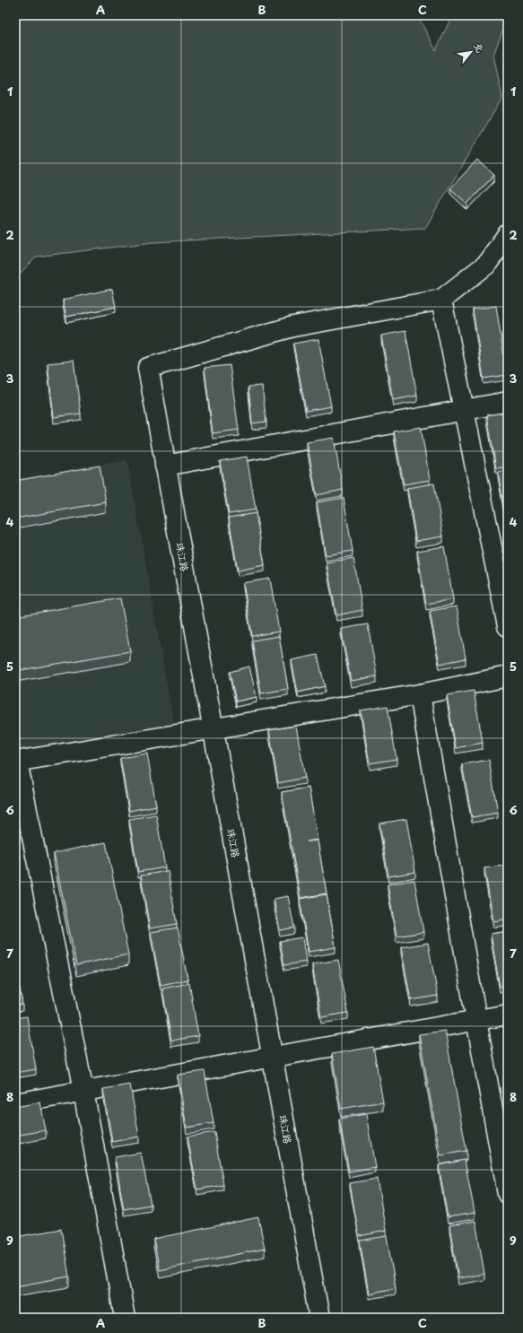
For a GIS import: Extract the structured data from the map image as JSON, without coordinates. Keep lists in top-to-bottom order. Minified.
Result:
{"streets":{"street":["珠江路"]},"north":"top right","grid":{"columns":["A","B","C"],"rows":["1","2","3","4","5","6","7","8","9"]}}
